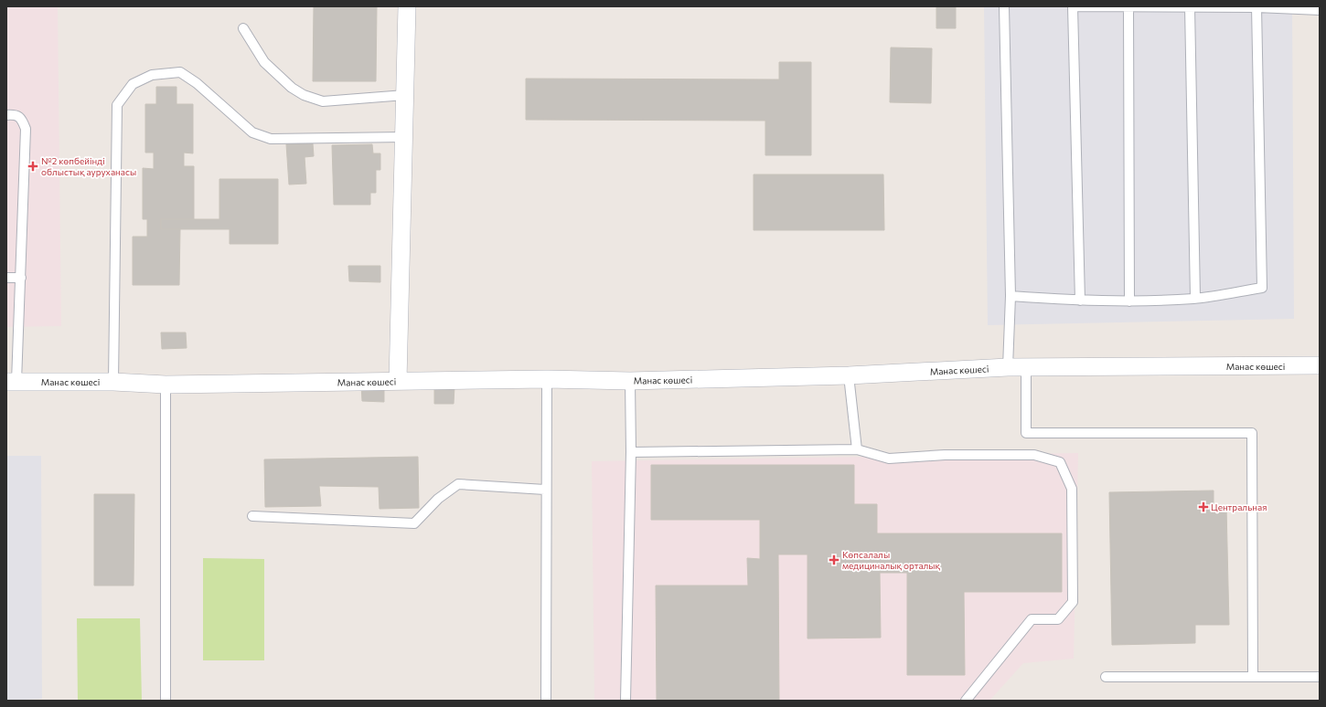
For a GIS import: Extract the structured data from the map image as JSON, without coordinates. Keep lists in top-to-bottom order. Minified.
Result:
{"streets":{"street":["Манас көшесі"]},"places":{"health":["№2 көпбейінді облыстық ауруханасы","Центральная","Көпсалалы медициналық орталық"]}}
